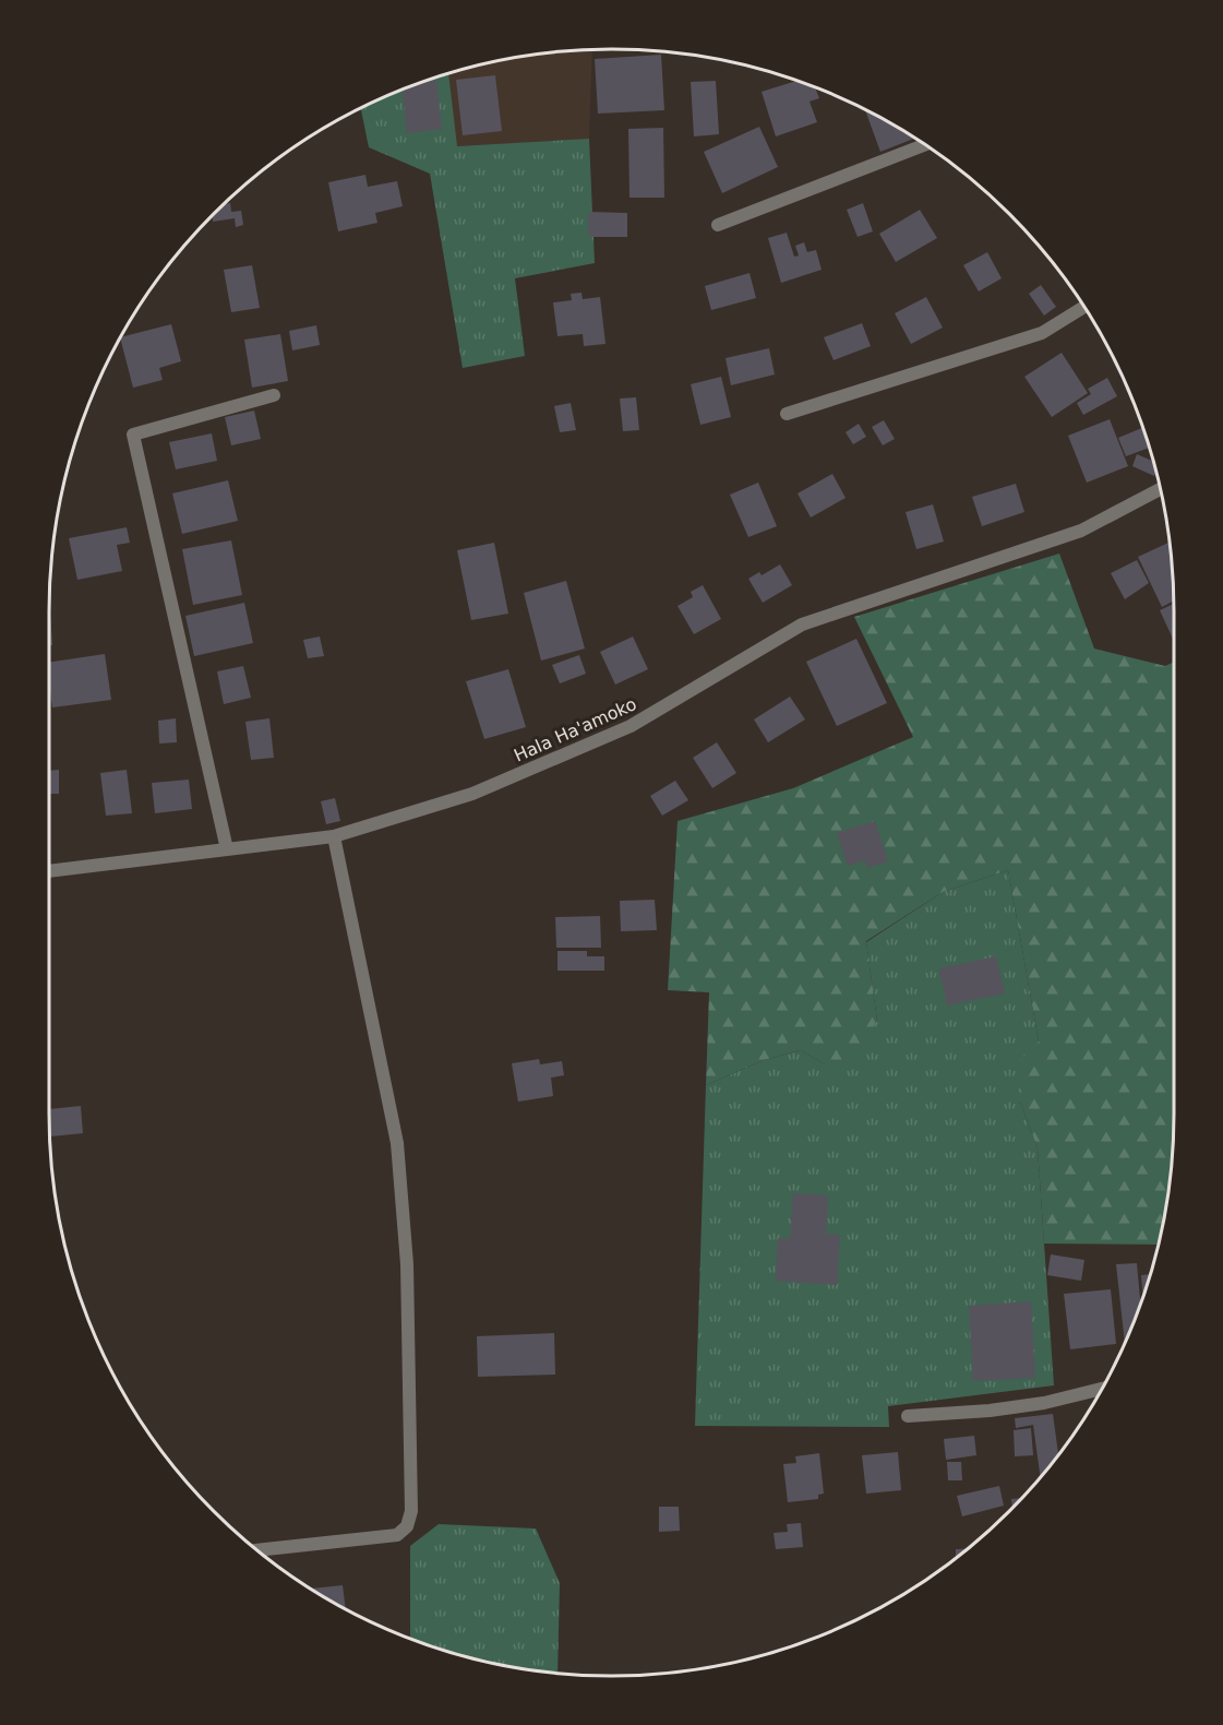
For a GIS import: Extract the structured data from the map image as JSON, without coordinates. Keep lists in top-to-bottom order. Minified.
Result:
{"streets":{"street":["Hala Ha'amoko"]}}
